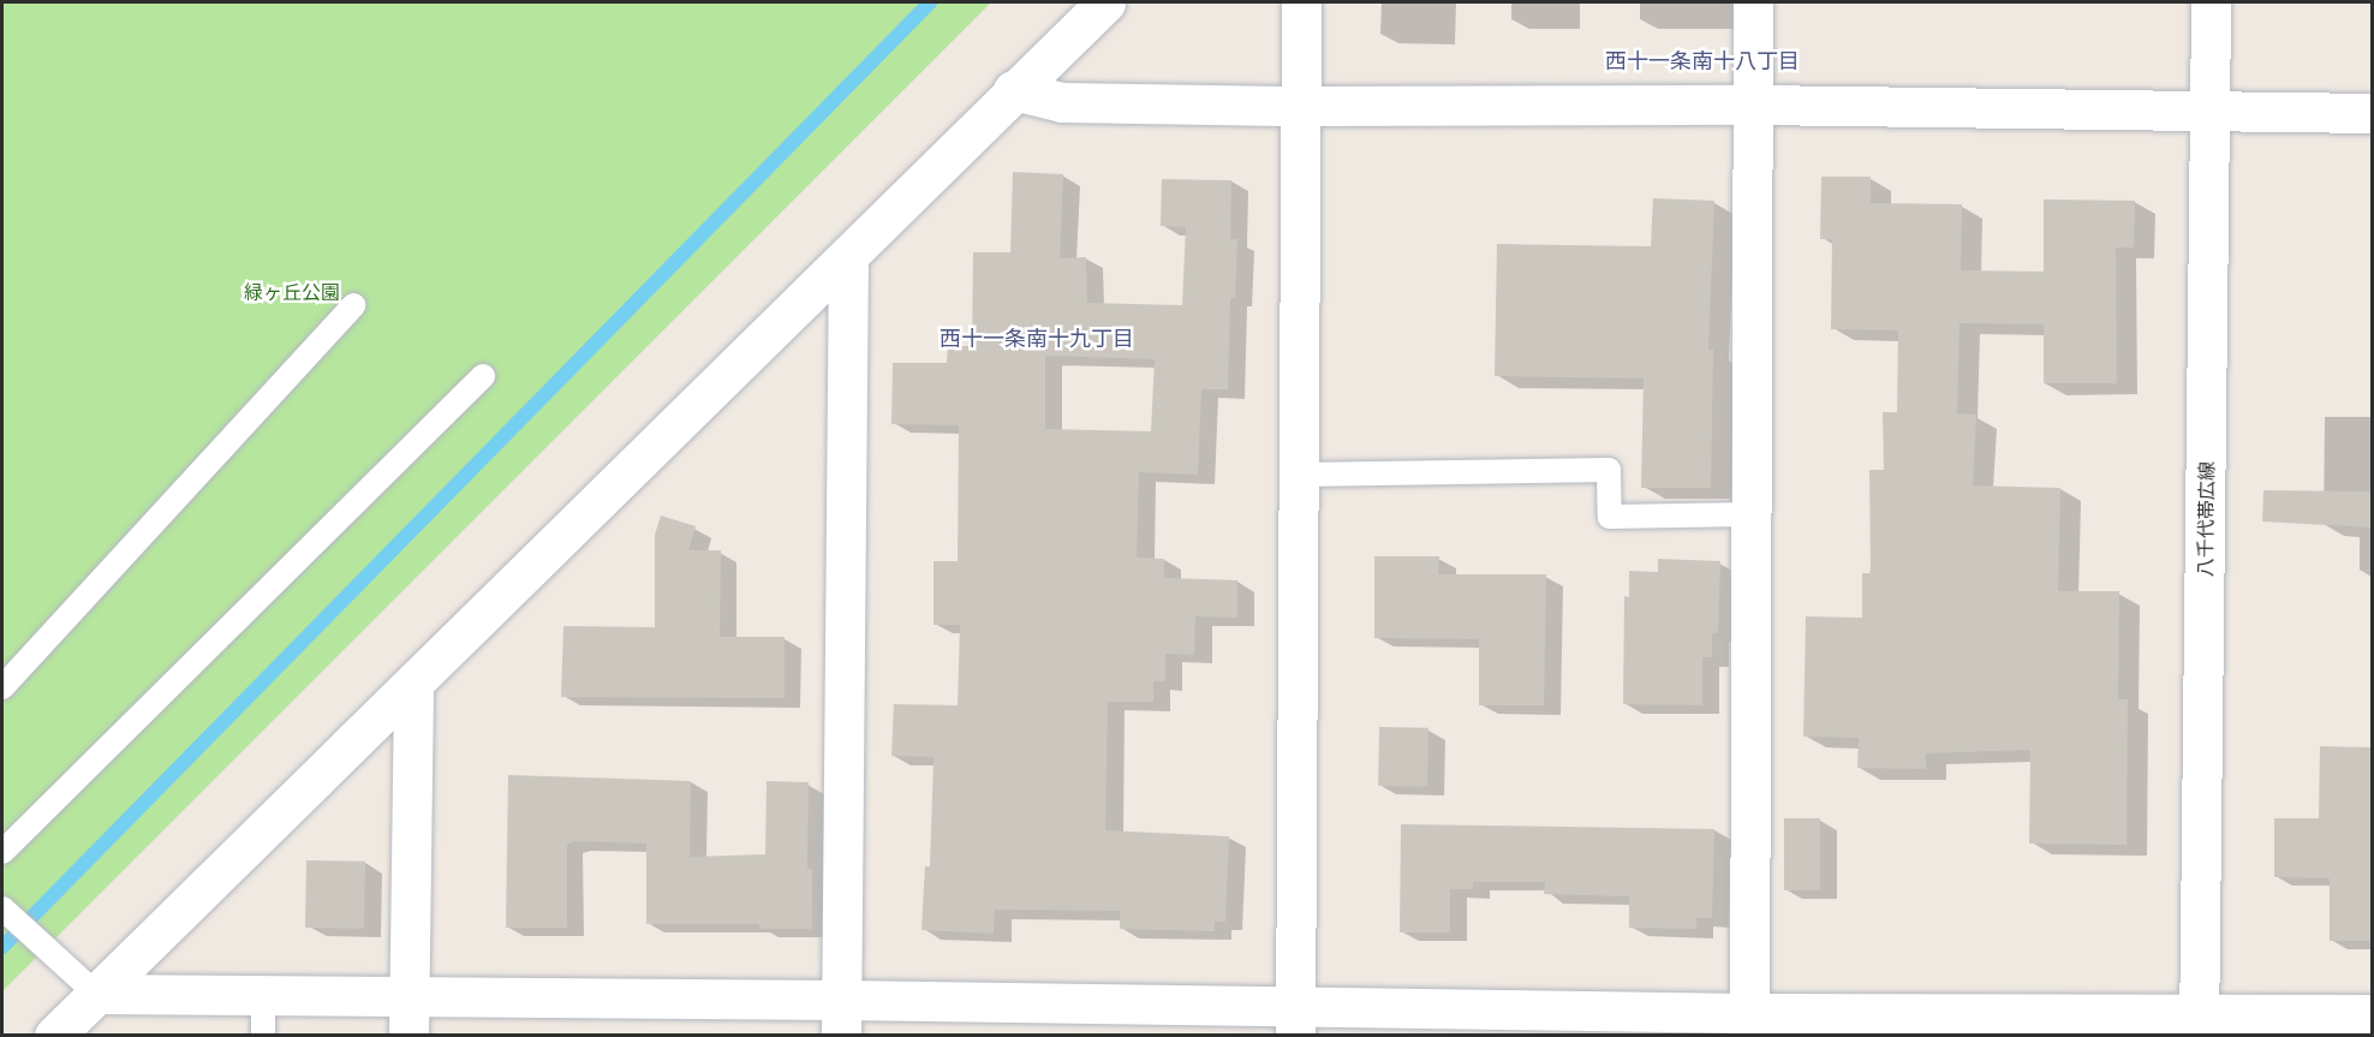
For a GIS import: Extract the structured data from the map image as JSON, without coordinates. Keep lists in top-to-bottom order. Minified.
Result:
{"streets":{"street":["八千代帯広線"]},"districts":["西十一条南十八丁目","西十一条南十九丁目"],"parks":["緑ヶ丘公園"]}
